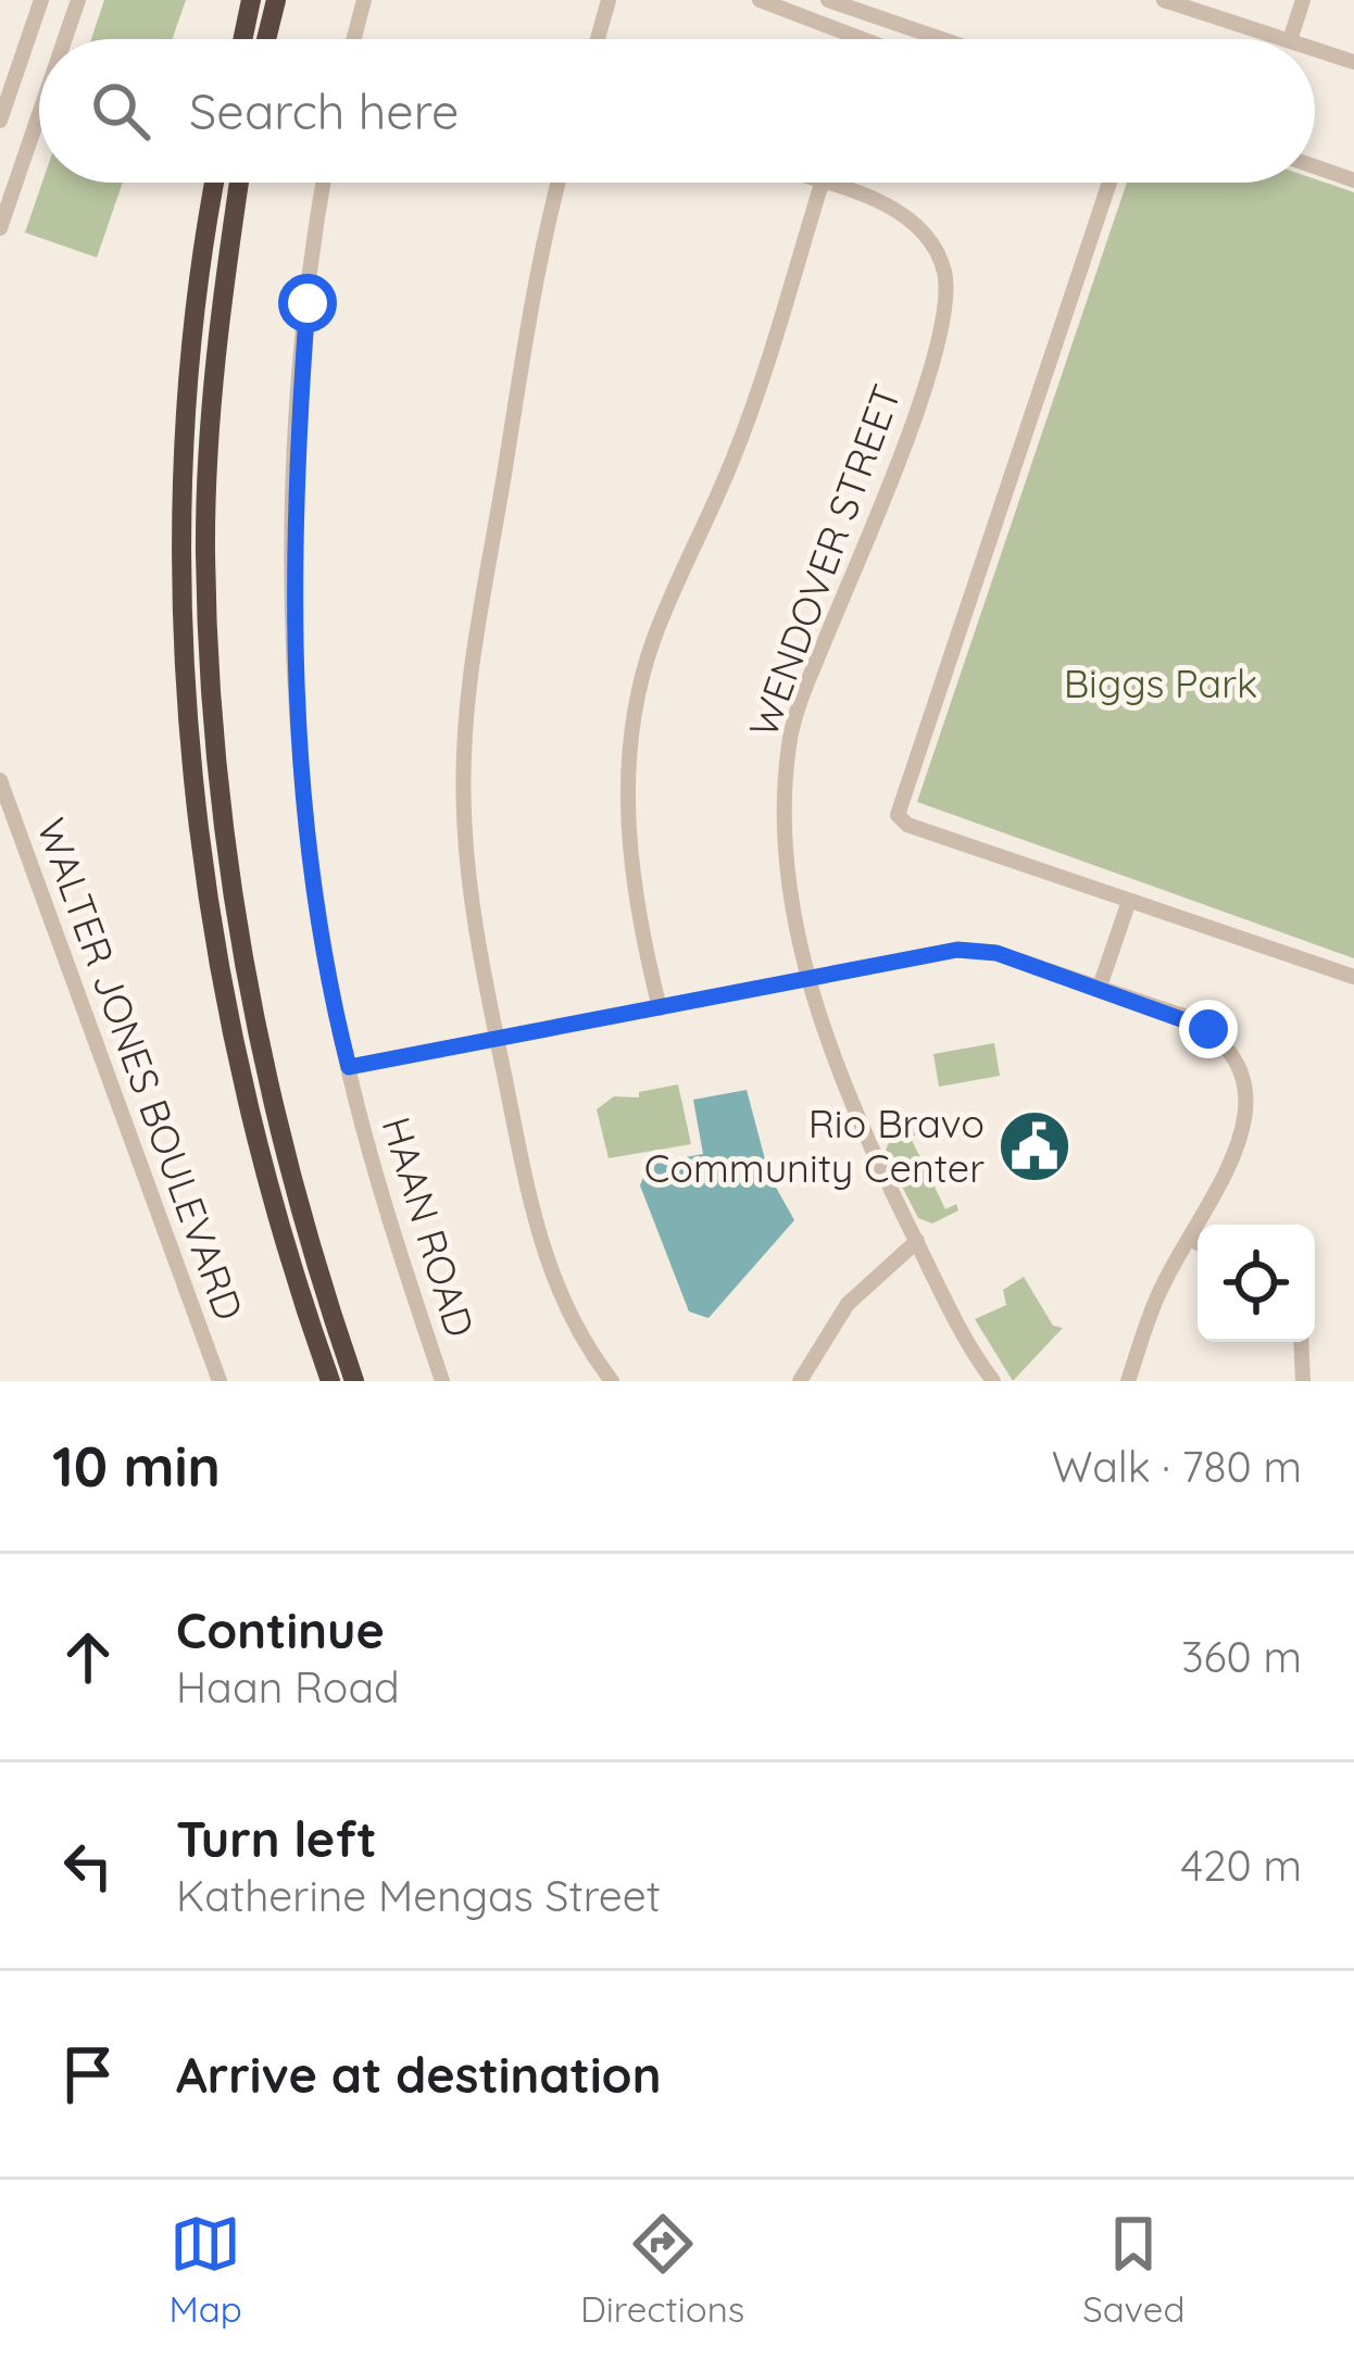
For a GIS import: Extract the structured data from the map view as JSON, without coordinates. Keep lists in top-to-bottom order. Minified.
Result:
{"streets":{"street":["WENDOVER STREET","WALTER JONES BOULEVARD","HAAN ROAD"]},"parks":["Biggs Park"],"places":{"public building":["Rio Bravo Community Center"]},"page":{"search":"Search here","heading":["10 min","Walk · 780 m"],"list":[["Continue","Haan Road","360 m"],["Turn left","Katherine Mengas Street","420 m"],"Arrive at destination"],"nav":["Map","Directions","Saved"]}}
